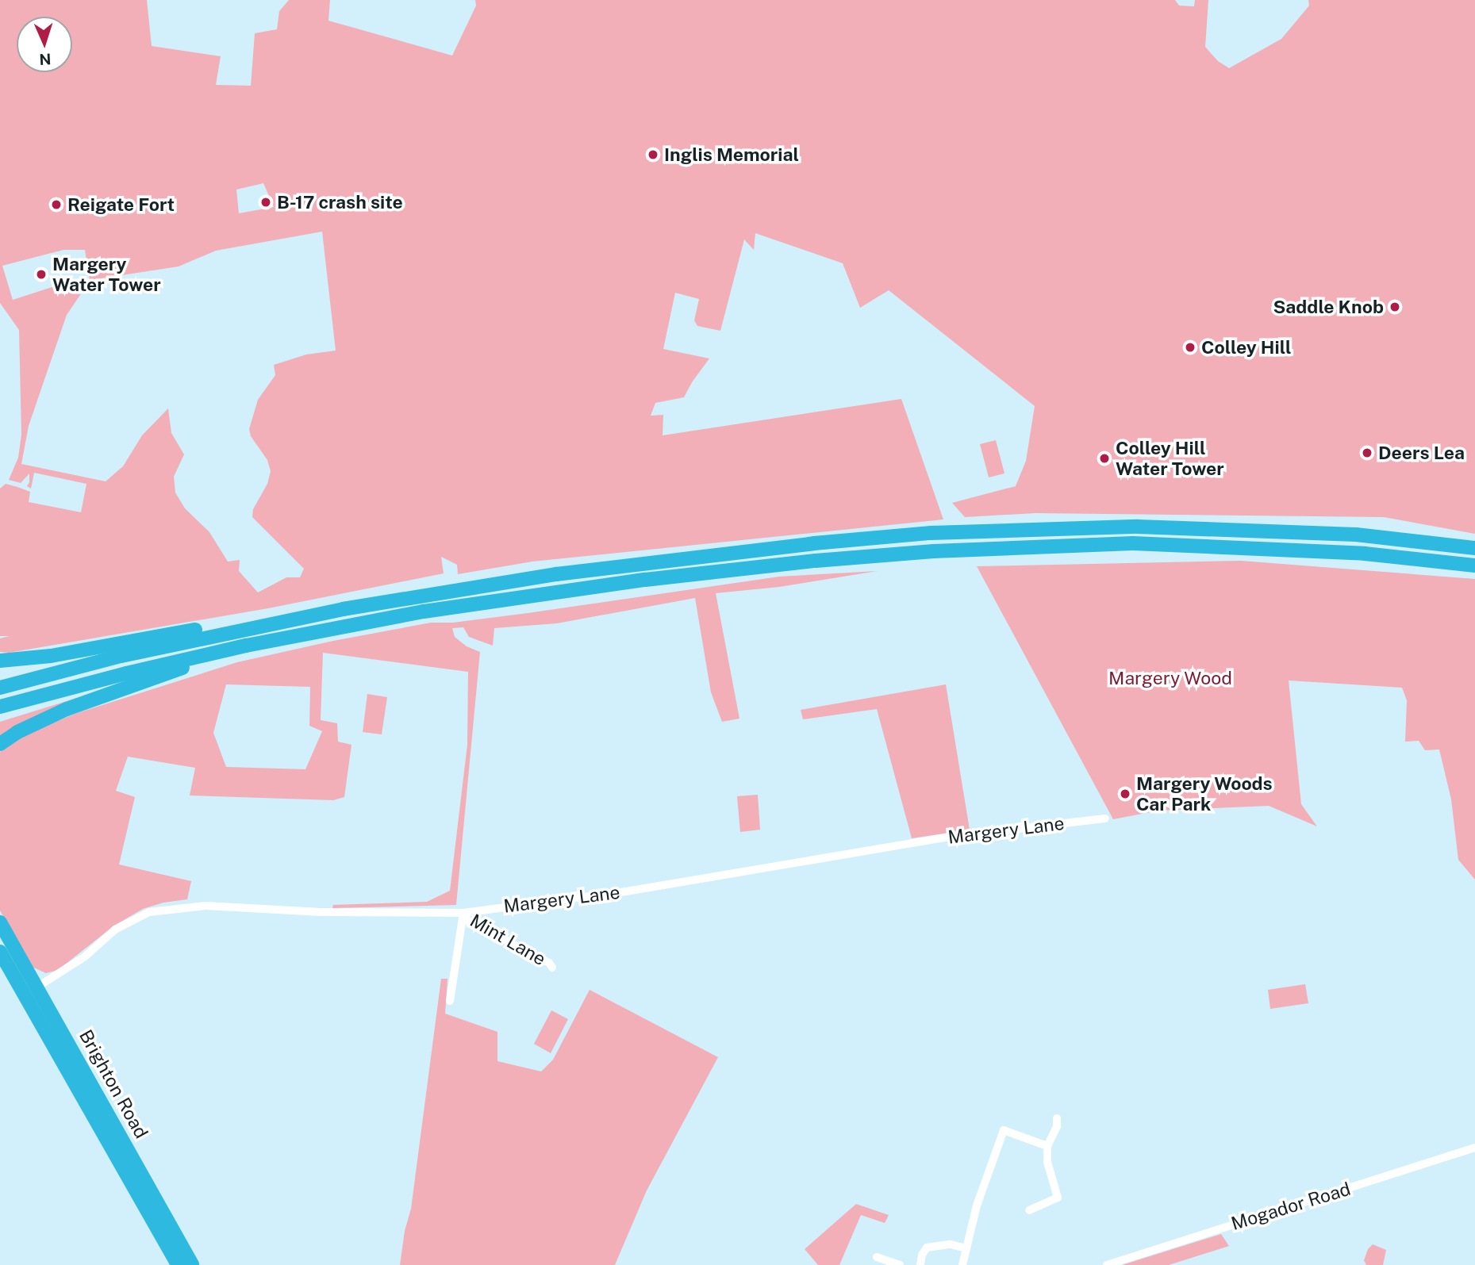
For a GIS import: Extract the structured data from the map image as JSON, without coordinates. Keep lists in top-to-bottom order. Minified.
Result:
{"streets":{"highway":["Brighton Road"],"street":["Margery Lane","Mint Lane","Mogador Road"]},"crossings":[["Margery Lane","Mint Lane"],["Margery Lane","Brighton Road"]],"parks":["Margery Wood"],"places":["Inglis Memorial","B-17 crash site","Reigate Fort","Margery Water Tower","Saddle Knob","Colley Hill","Deers Lea","Colley Hill Water Tower","Margery Woods Car Park"],"north":"bottom"}
